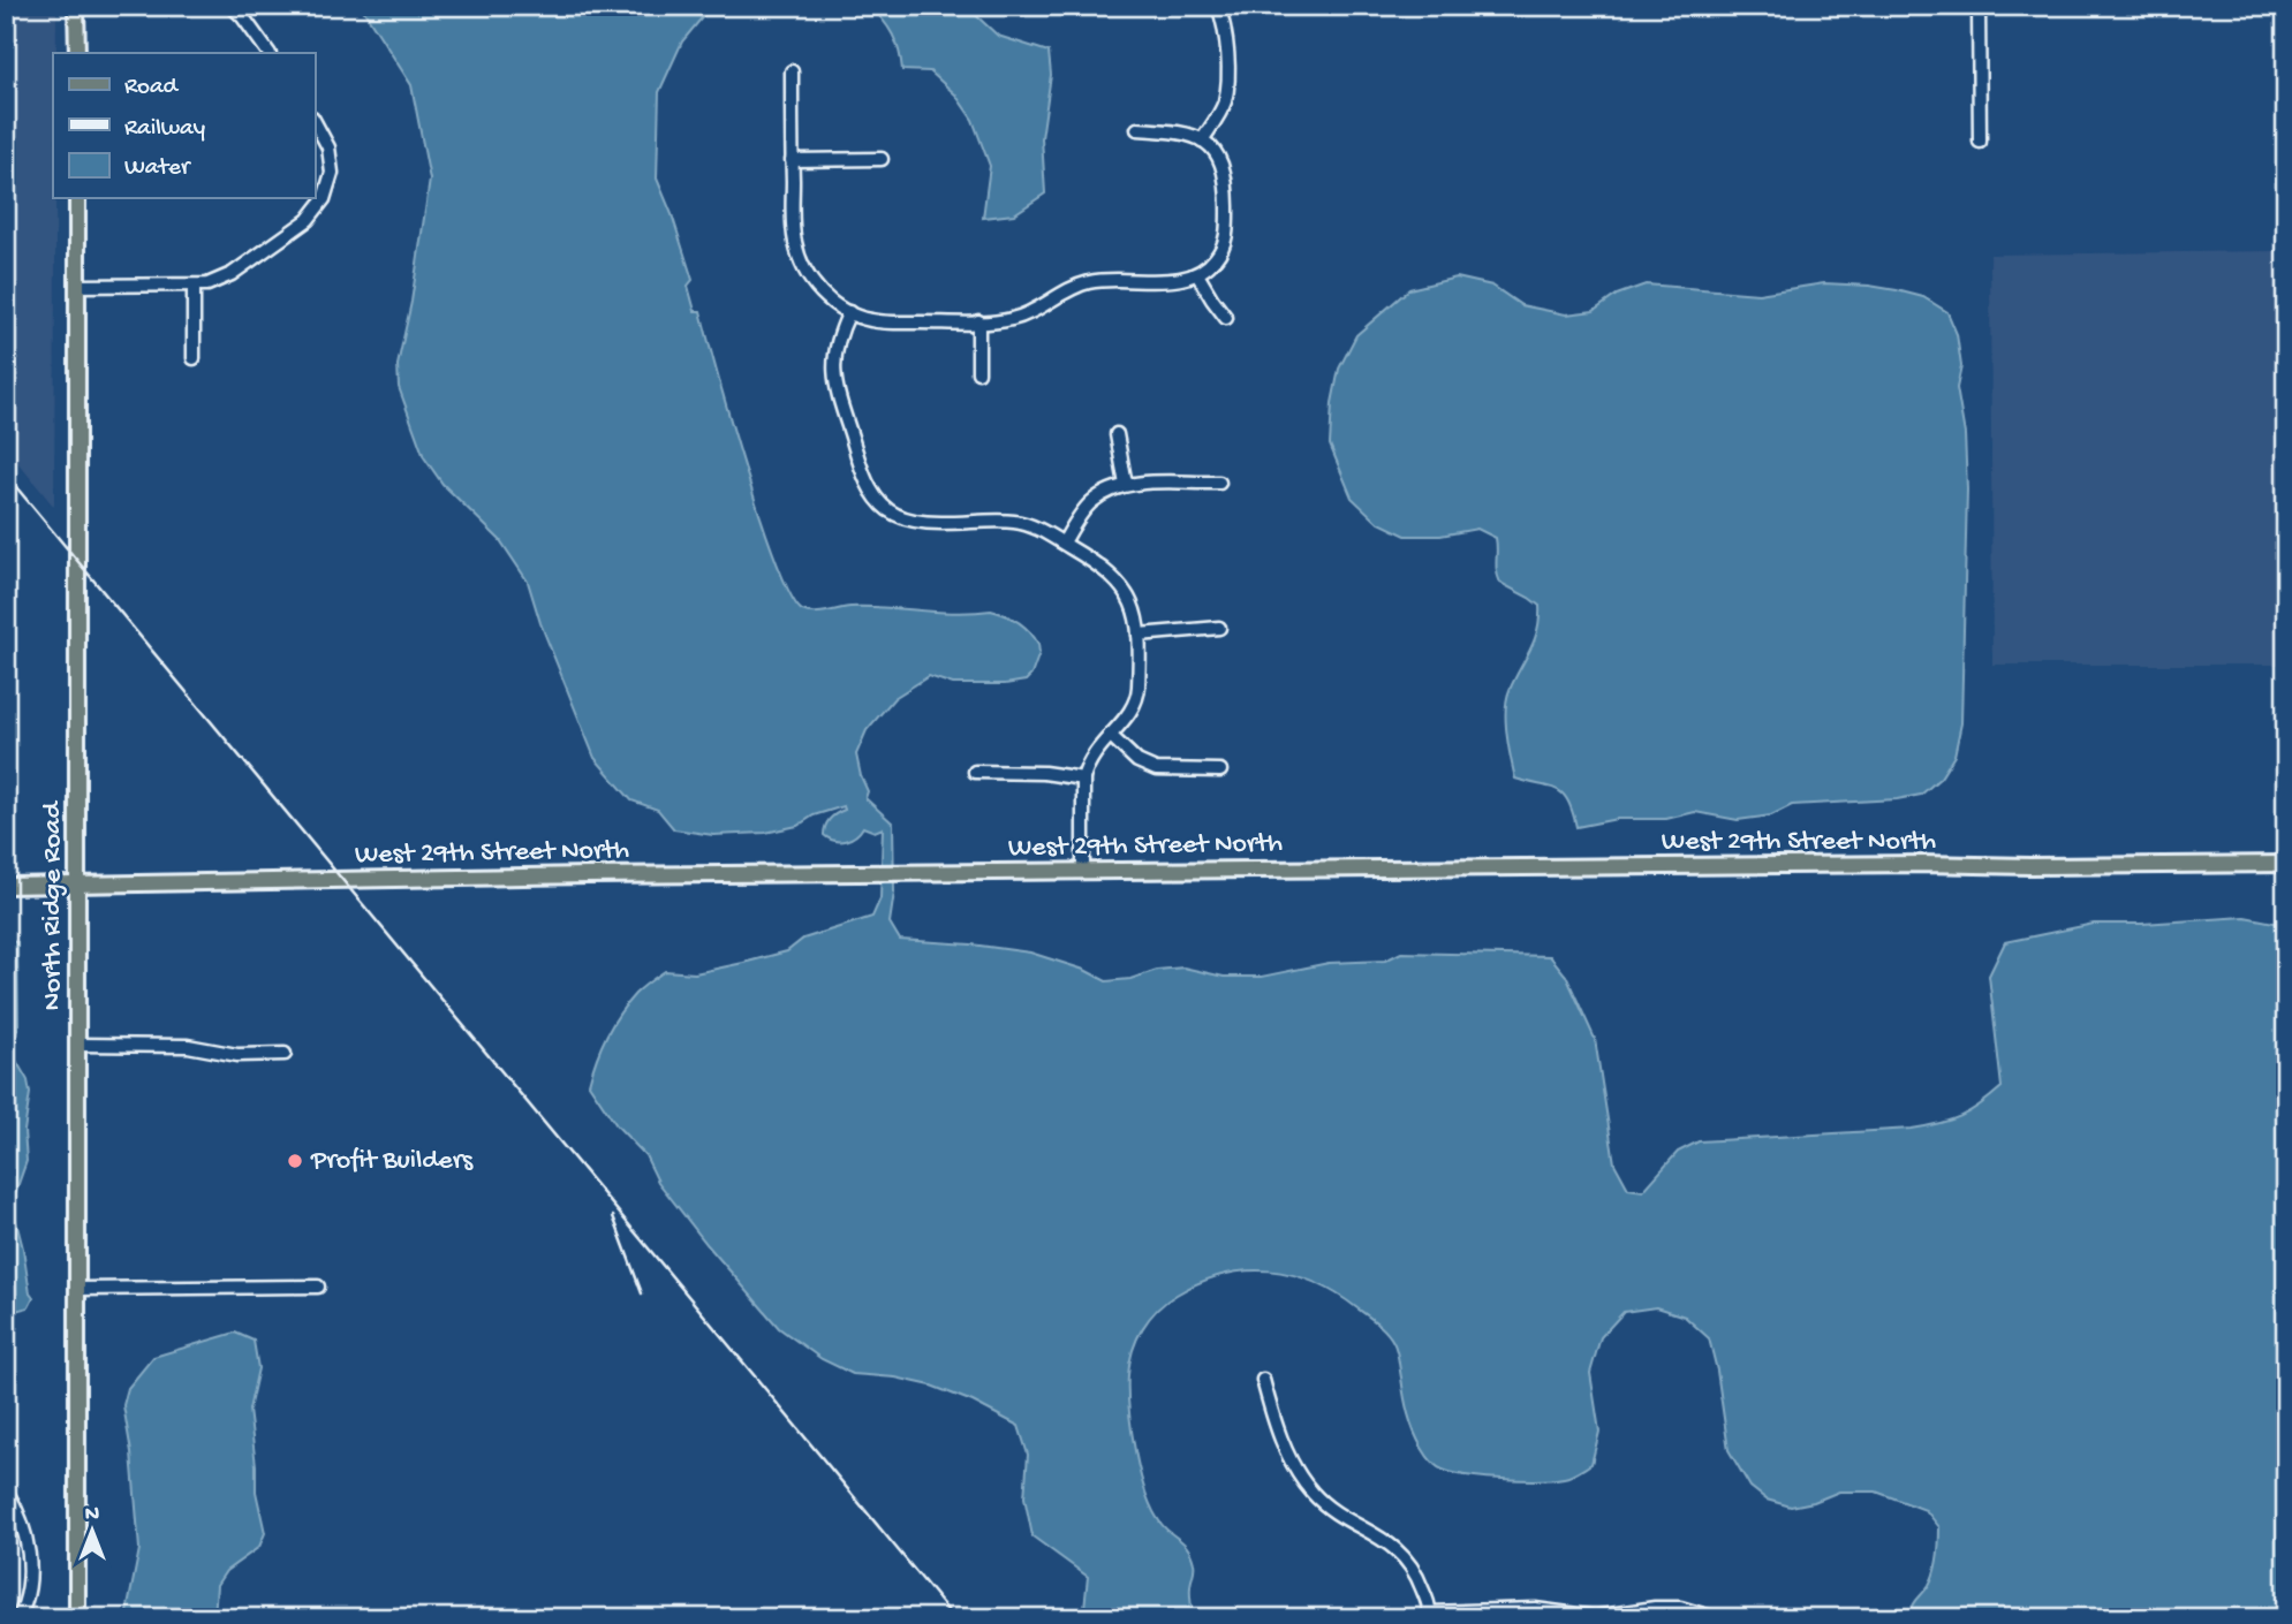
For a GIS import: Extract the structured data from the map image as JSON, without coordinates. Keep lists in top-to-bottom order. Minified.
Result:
{"streets":{"main road":["West 29th Street North","North Ridge Road"]},"crossings":[["West 29th Street North","North Ridge Road"]],"places":["Profit Builders"],"legend":["Road","Railway","Water"],"north":"top"}
